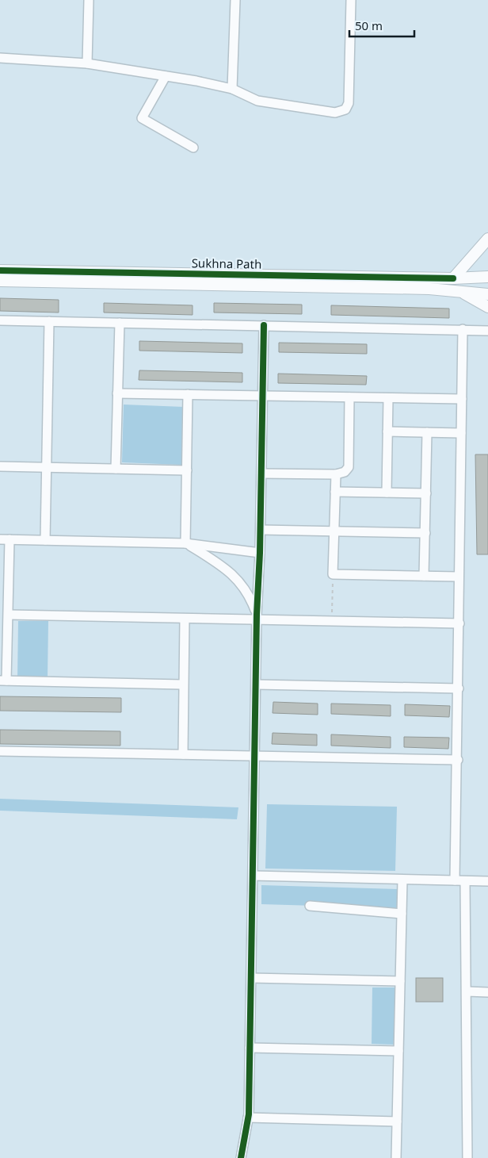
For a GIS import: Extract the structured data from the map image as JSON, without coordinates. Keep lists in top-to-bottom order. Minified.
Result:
{"streets":{"main road":["Sukhna Path"]},"scale_bar":"50 m"}
